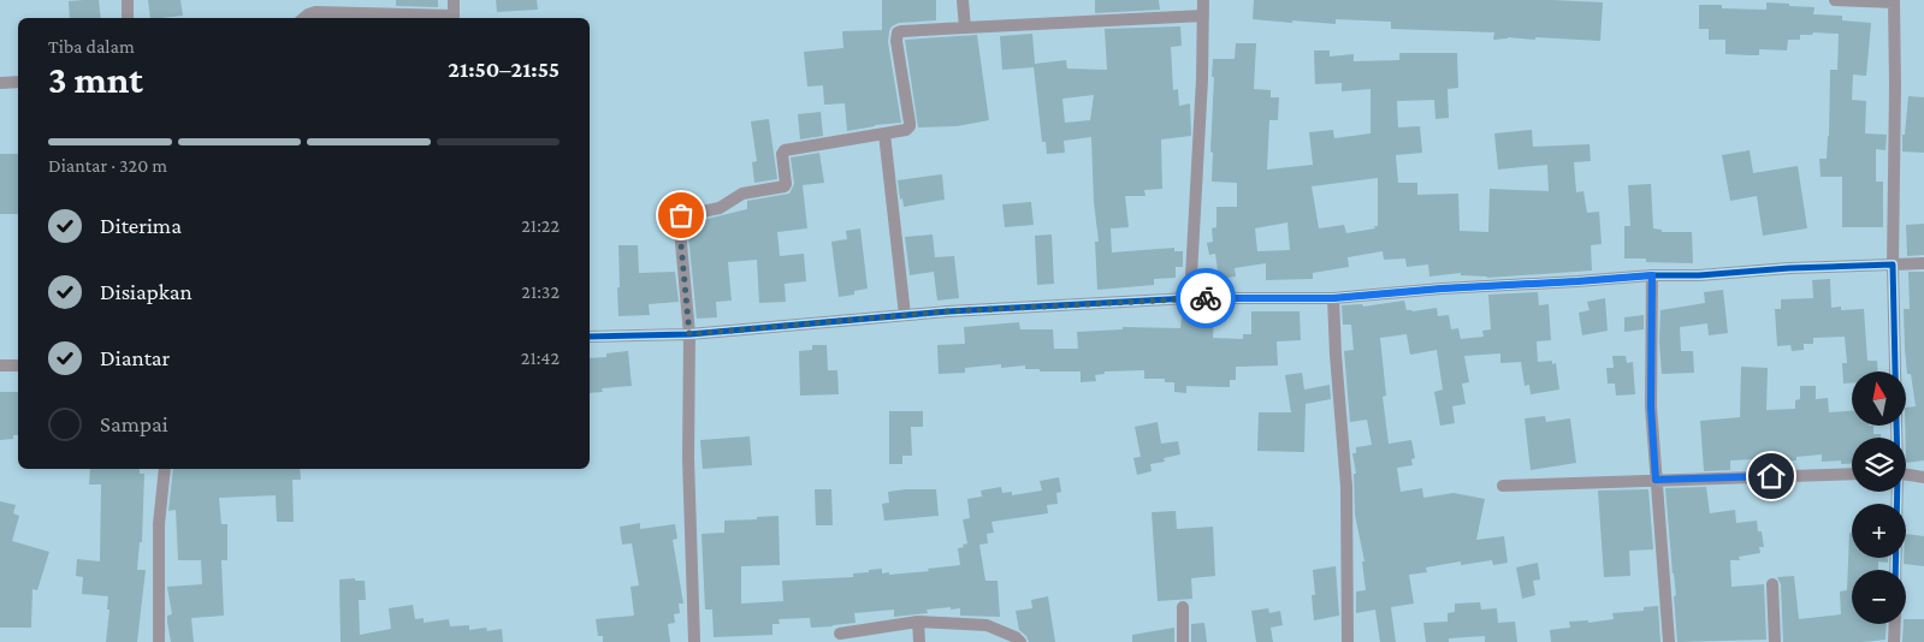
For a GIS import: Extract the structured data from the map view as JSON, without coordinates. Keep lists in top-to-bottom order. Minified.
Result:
{"north":"top","page":{"heading":["3 mnt","Tiba dalam","21:50–21:55"],"bar":"Diantar · 320 m","list":[["Diterima","21:22"],["Disiapkan","21:32"],["Diantar","21:42"],"Sampai"],"map_buttons":["+","−"]}}
